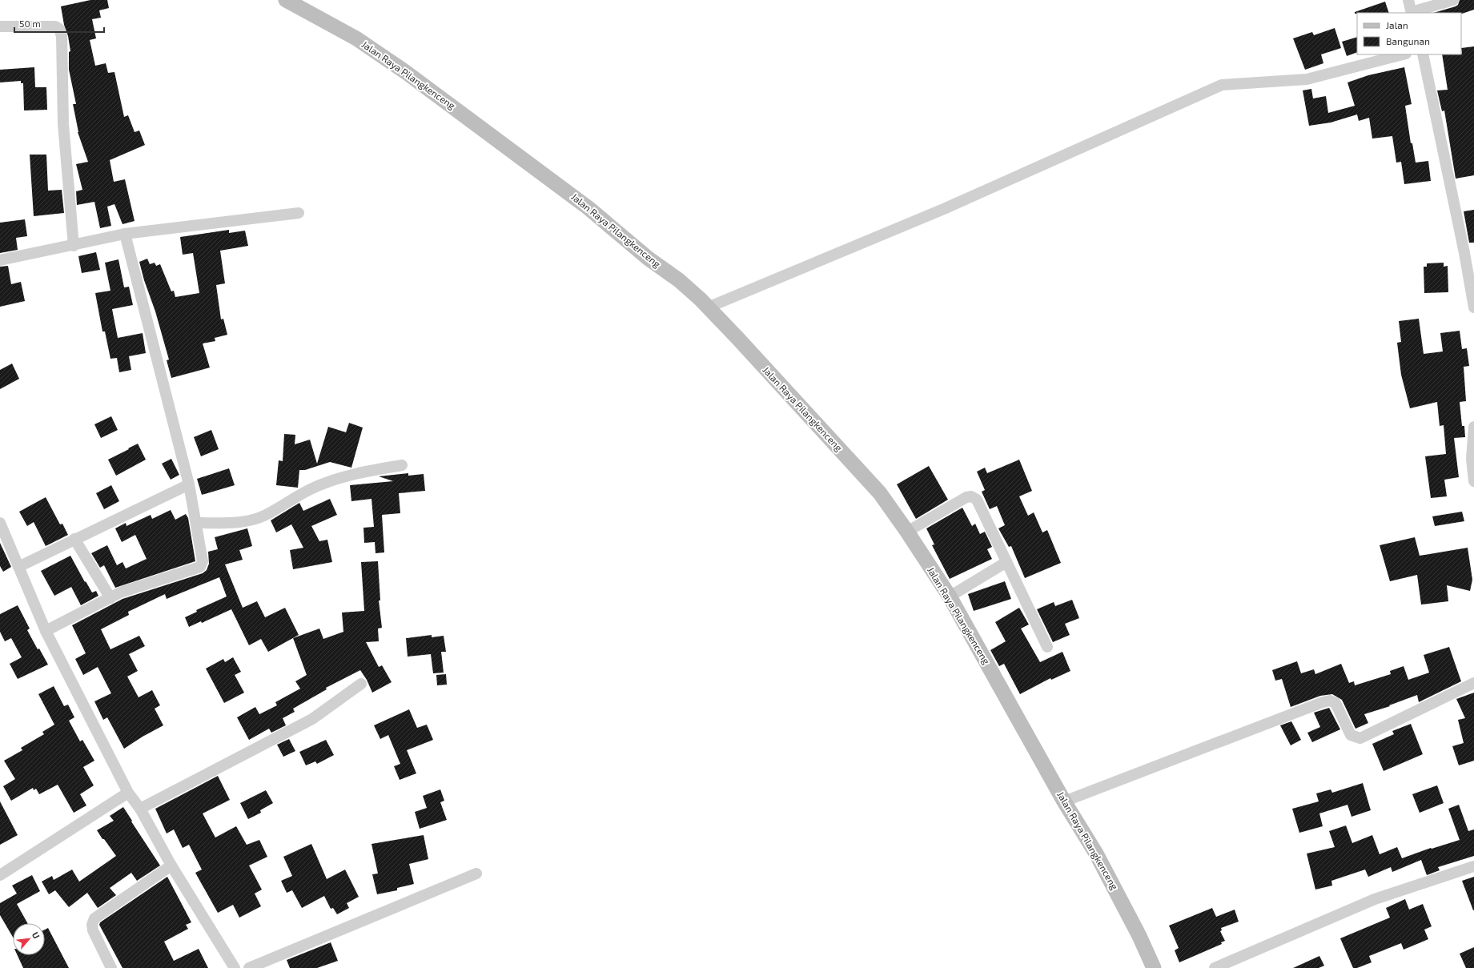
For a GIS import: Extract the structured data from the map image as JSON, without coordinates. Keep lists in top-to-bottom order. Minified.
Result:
{"streets":{"main road":["Jalan Raya Pilangkenceng"]},"legend":["Jalan","Bangunan"],"scale_bar":"50 m","north":"top right"}
